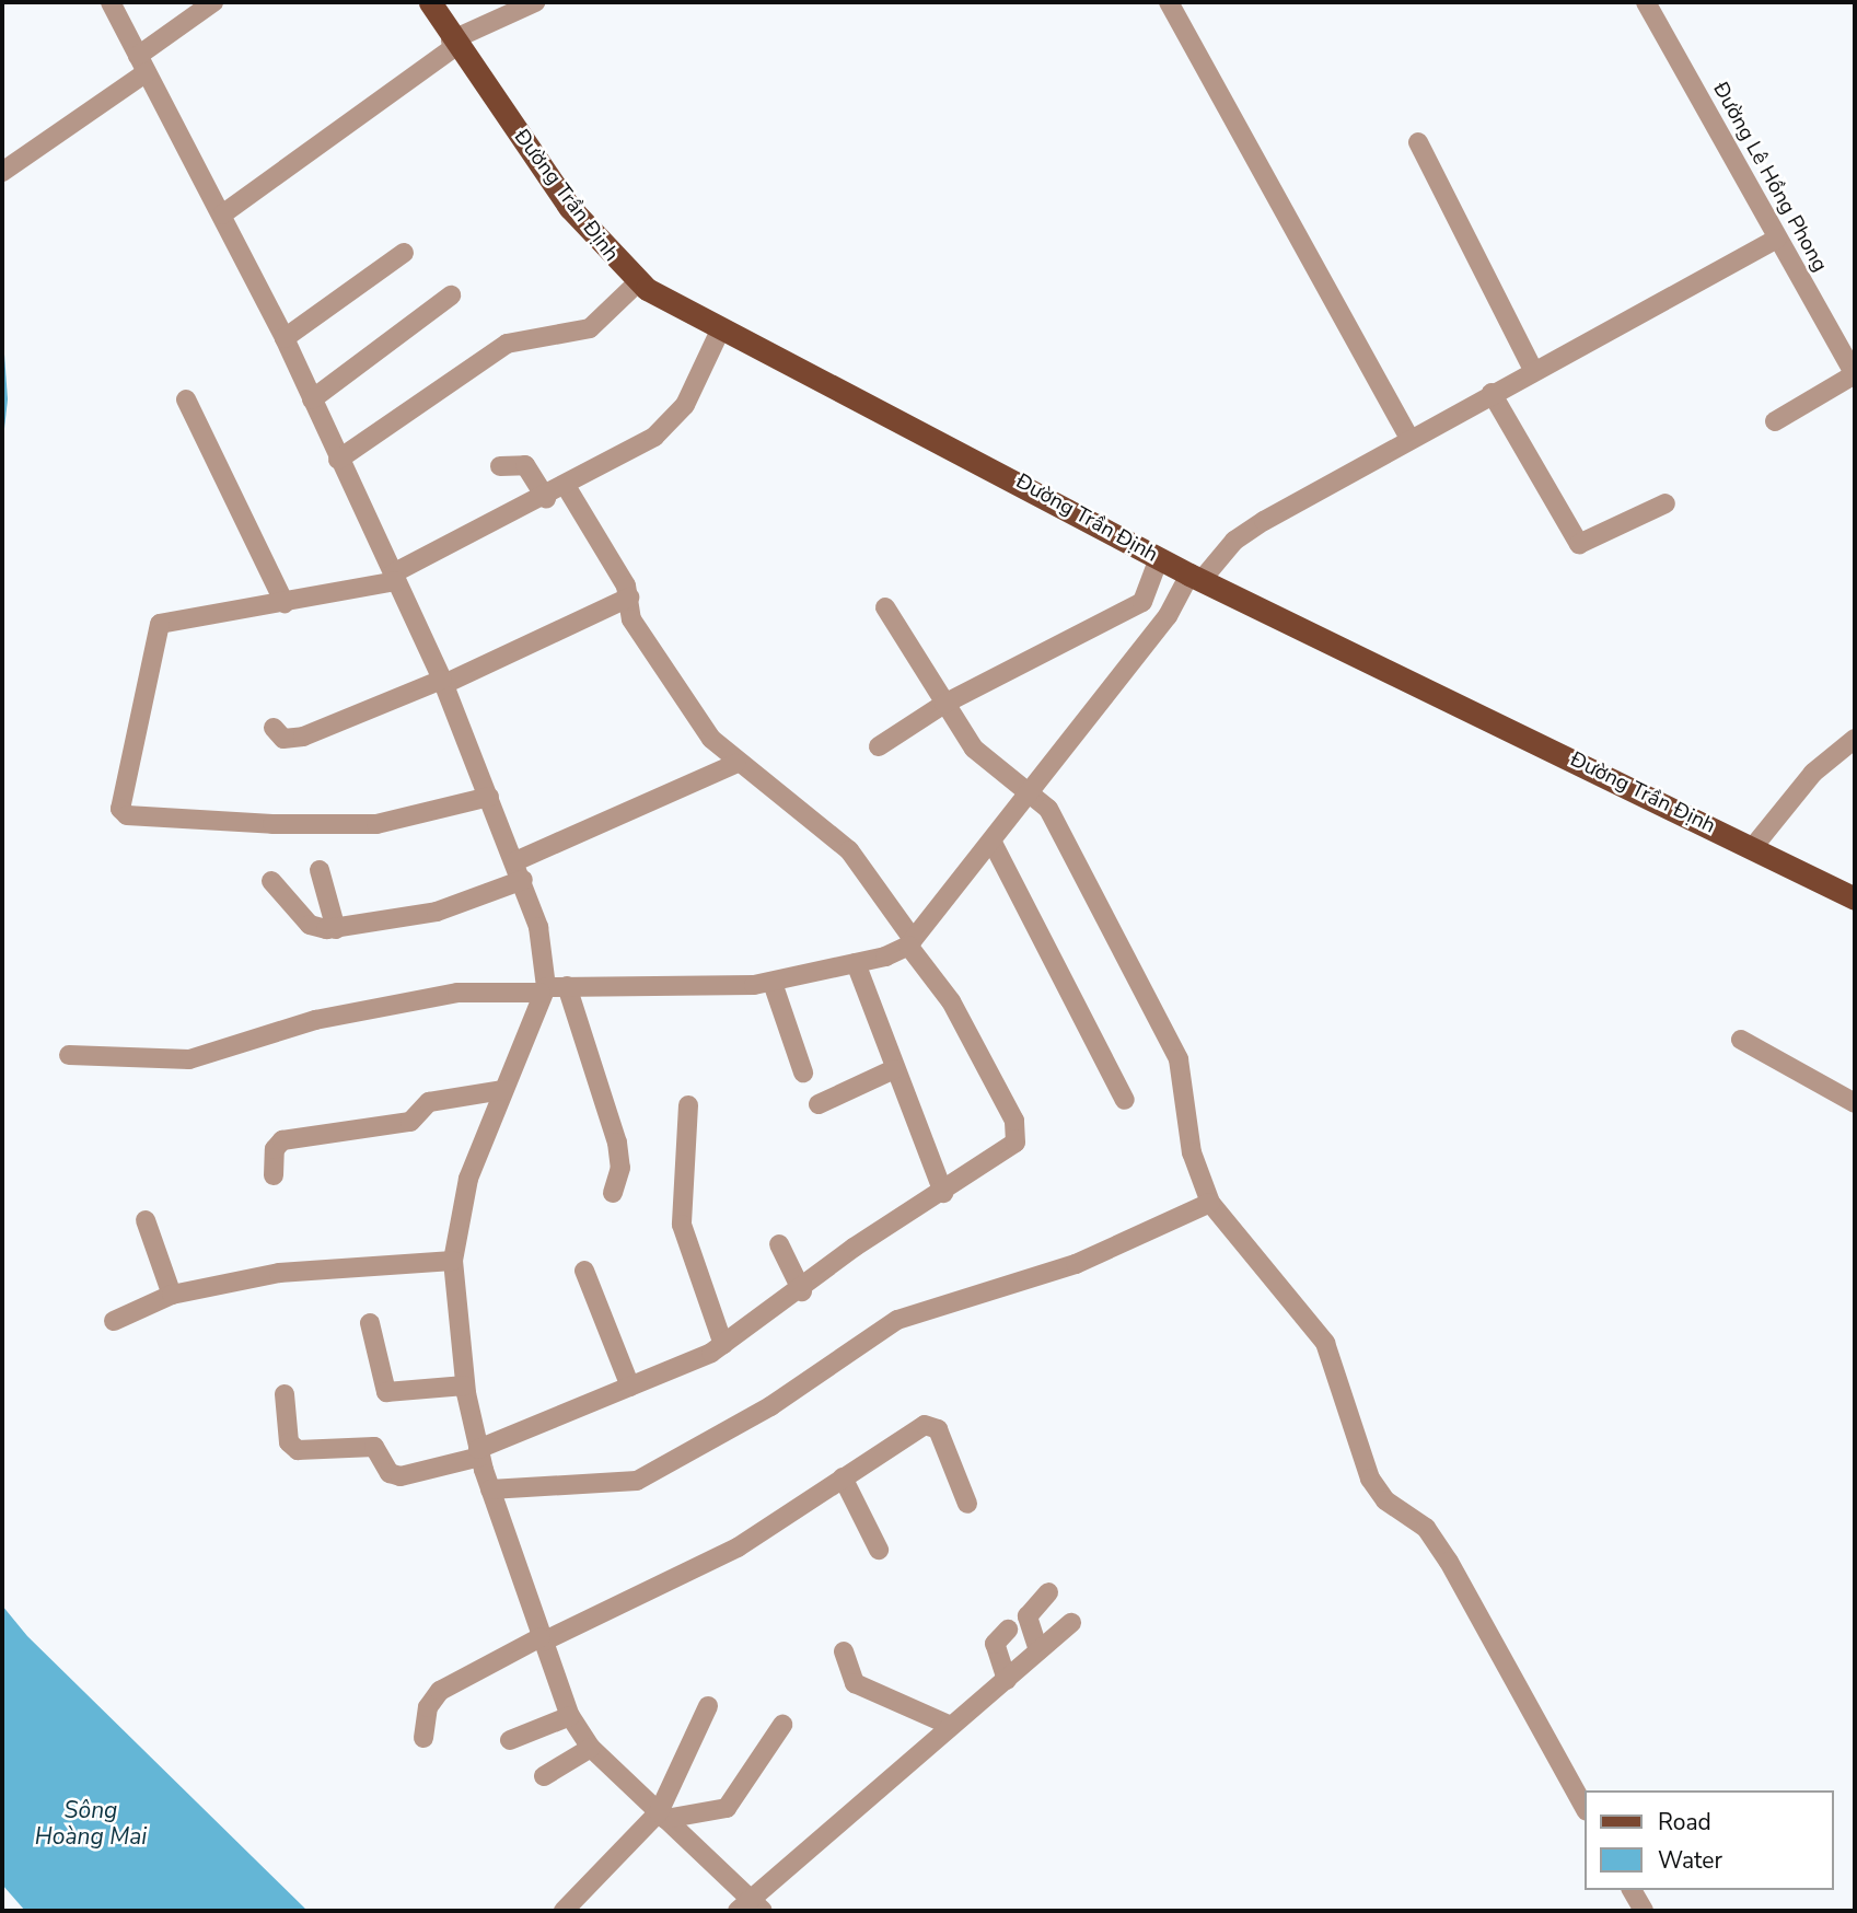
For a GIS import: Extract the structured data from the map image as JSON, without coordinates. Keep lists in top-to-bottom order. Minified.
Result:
{"streets":{"main road":["Đường Trần Định"],"street":["Đường Lê Hồng Phong"]},"water":["Sông Hoàng Mai"],"legend":["Road","Water"]}
